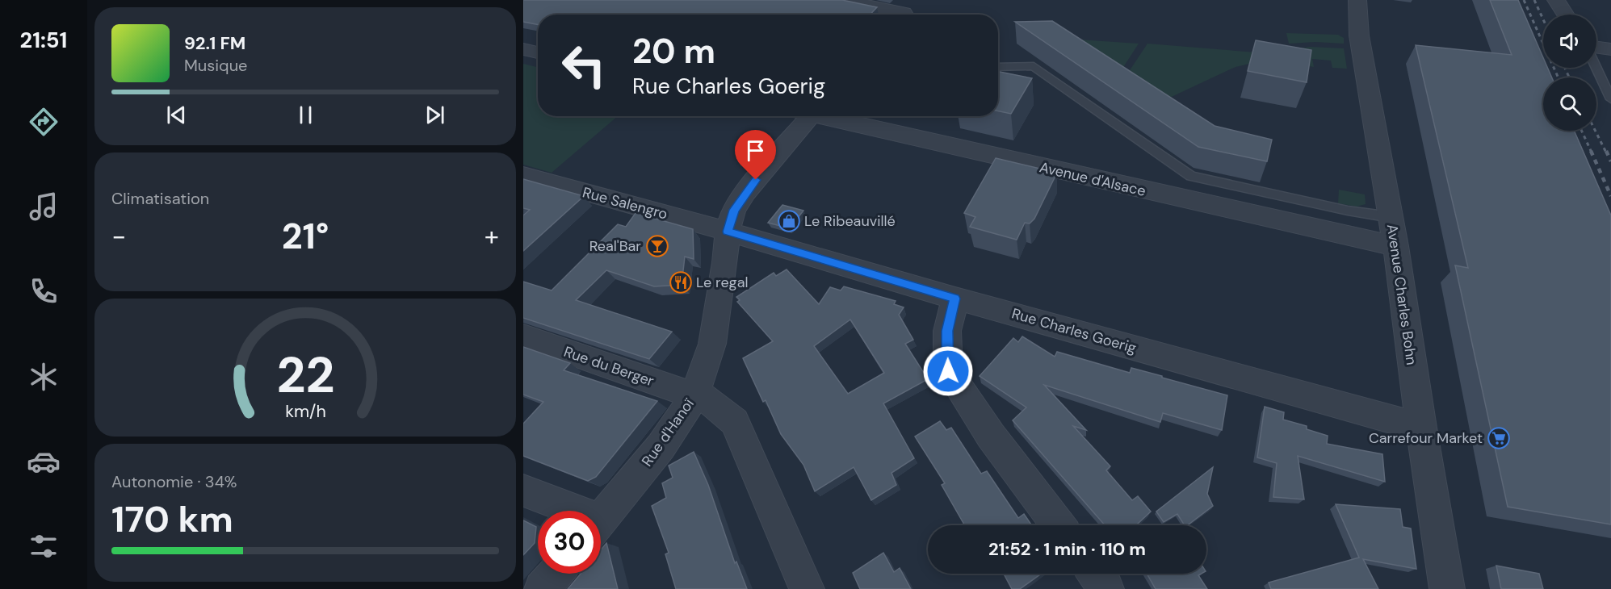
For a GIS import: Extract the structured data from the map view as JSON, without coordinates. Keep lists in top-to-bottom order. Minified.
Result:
{"streets":{"street":["Avenue d'Alsace","Rue Salengro","Avenue Charles Bohn","Rue Charles Goerig","Rue du Berger","Rue d'Hanoï"]},"crossings":[["Avenue d'Alsace","Avenue Charles Bohn"],["Rue Salengro","Rue Charles Goerig"],["Rue Salengro","Rue d'Hanoï"],["Avenue Charles Bohn","Rue Charles Goerig"],["Rue Charles Goerig","Rue d'Hanoï"],["Rue du Berger","Rue d'Hanoï"]],"places":{"shop":["Le Ribeauvillé"],"bar":["Real'Bar"],"restaurant":["Le regal"],"supermarket":["Carrefour Market"]},"page":{"tabs":"21:51","turn":["20 m","Rue Charles Goerig"],"song":["92.1 FM","Musique"],"tile":["Climatisation",["Autonomie · 34%","170 km"]],"heat":["−","21°","+"],"limit":"30","trip":"21:52 · 1 min · 110 m","gauge":["22","km/h"]}}
